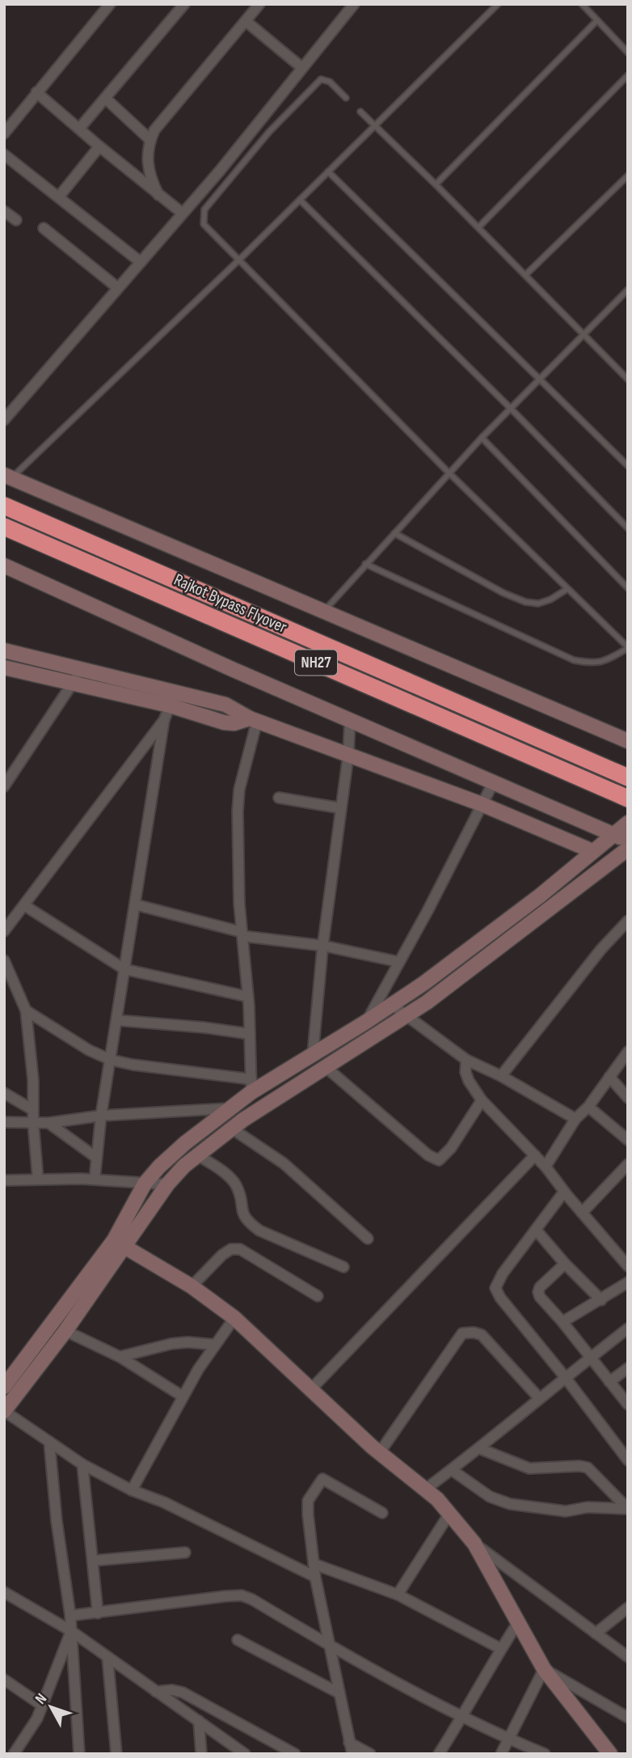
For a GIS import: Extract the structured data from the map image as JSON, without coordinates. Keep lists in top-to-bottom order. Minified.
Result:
{"streets":{"highway":["Rajkot Bypass Flyover","NH27"]},"north":"top left"}
